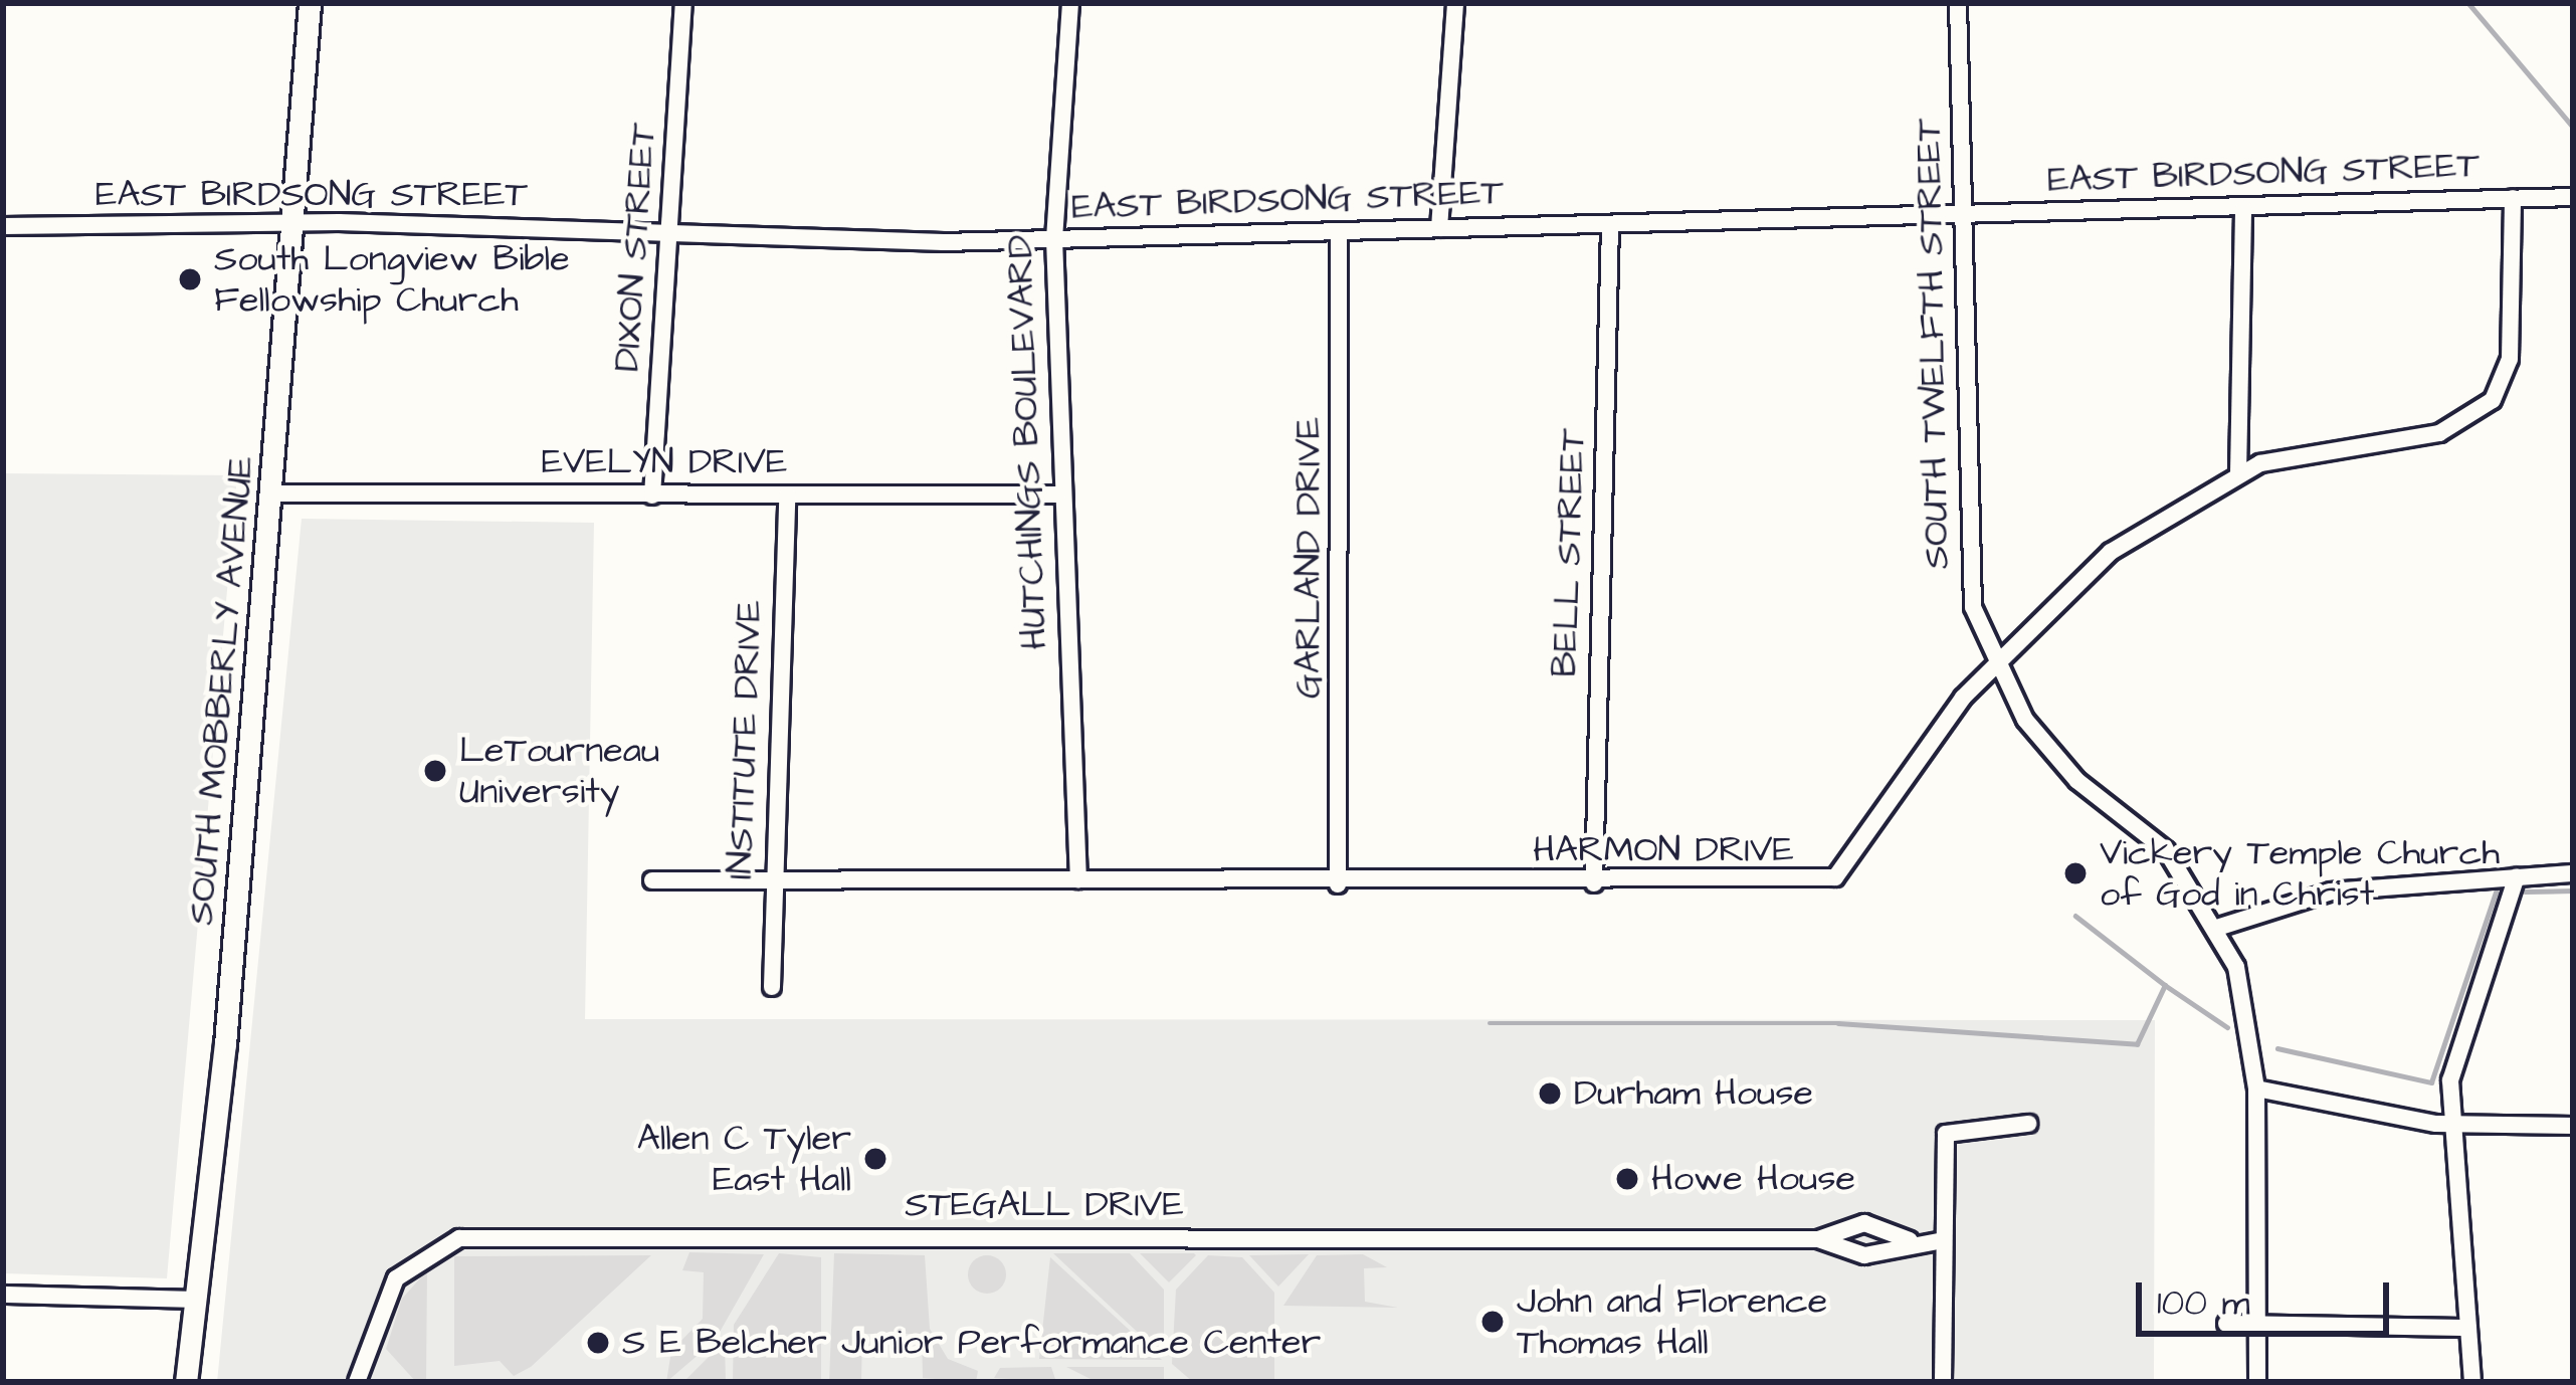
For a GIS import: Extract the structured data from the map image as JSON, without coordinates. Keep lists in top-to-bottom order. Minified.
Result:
{"streets":{"main road":["SOUTH MOBBERLY AVENUE"],"street":["EAST BIRDSONG STREET","DIXON STREET","SOUTH TWELFTH STREET","HUTCHINGS BOULEVARD","EVELYN DRIVE","BELL STREET","GARLAND DRIVE","INSTITUTE DRIVE","HARMON DRIVE","STEGALL DRIVE"]},"crossings":[["EAST BIRDSONG STREET","DIXON STREET"],["EAST BIRDSONG STREET","SOUTH TWELFTH STREET"],["EAST BIRDSONG STREET","HUTCHINGS BOULEVARD"],["EAST BIRDSONG STREET","BELL STREET"],["EAST BIRDSONG STREET","GARLAND DRIVE"],["EAST BIRDSONG STREET","SOUTH MOBBERLY AVENUE"],["EAST BIRDSONG STREET","HARMON DRIVE"],["DIXON STREET","EVELYN DRIVE"],["SOUTH TWELFTH STREET","HARMON DRIVE"],["HUTCHINGS BOULEVARD","EVELYN DRIVE"],["HUTCHINGS BOULEVARD","HARMON DRIVE"],["EVELYN DRIVE","SOUTH MOBBERLY AVENUE"],["EVELYN DRIVE","INSTITUTE DRIVE"],["BELL STREET","HARMON DRIVE"],["GARLAND DRIVE","HARMON DRIVE"],["INSTITUTE DRIVE","HARMON DRIVE"]],"places":["South Longview Bible Fellowship Church","LeTourneau University","Vickery Temple Church of God in Christ","Durham House","Allen C Tyler East Hall","Howe House","John and Florence Thomas Hall","S E Belcher Junior Performance Center"],"scale_bar":"100 m"}
